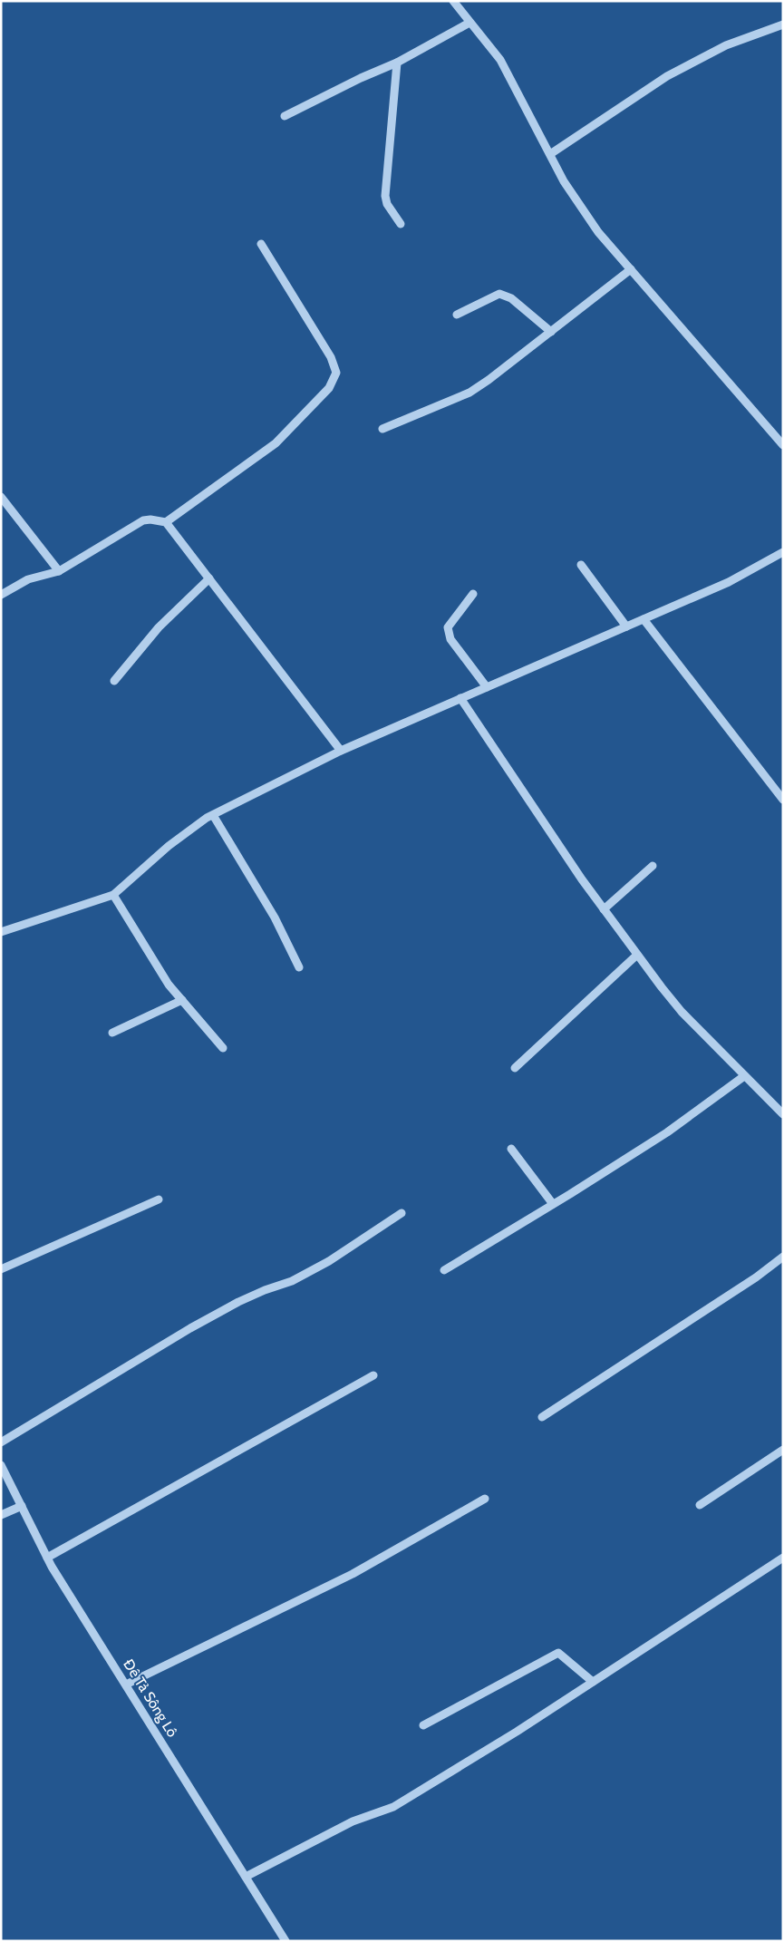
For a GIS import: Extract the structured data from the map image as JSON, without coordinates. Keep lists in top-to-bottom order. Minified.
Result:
{"streets":{"street":["Đê Tả Sông Lô"]}}
